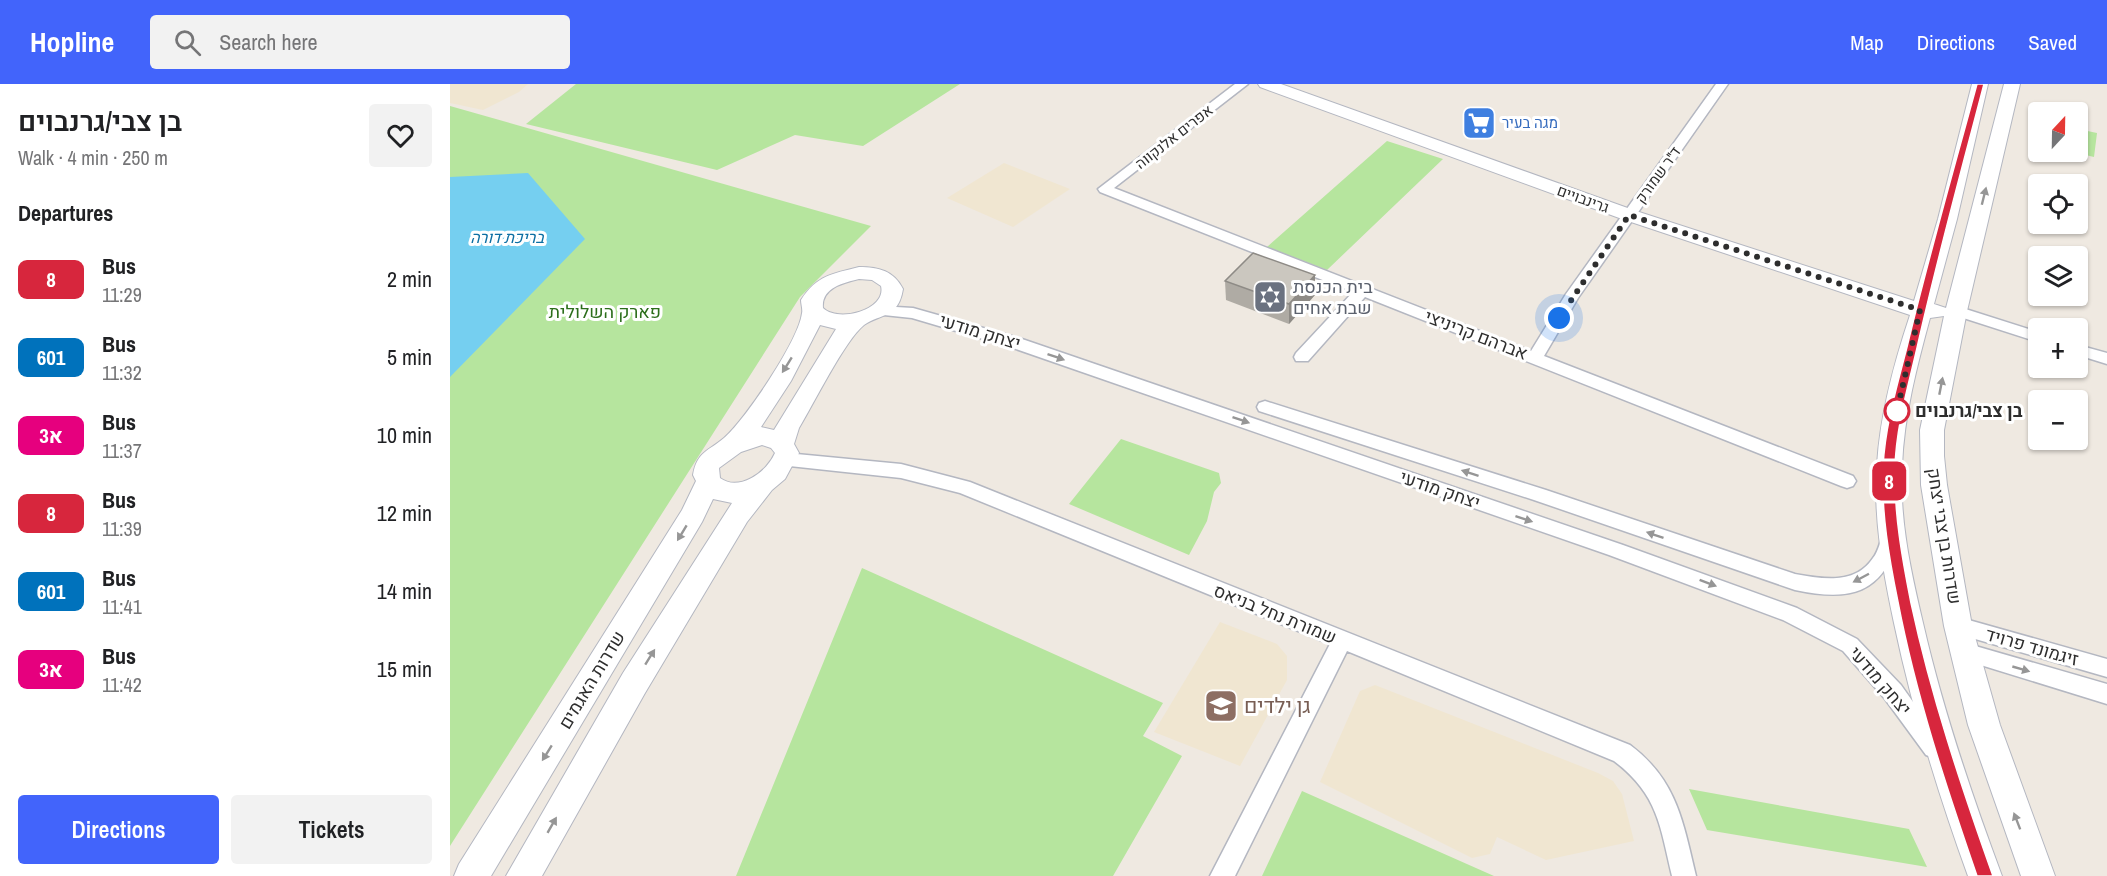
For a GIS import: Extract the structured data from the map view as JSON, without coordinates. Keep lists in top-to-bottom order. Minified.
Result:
{"streets":{"street":["אפרים אלנקווה","ד\"ר שמורק","גרינבויים","יצחק מודעי","אברהם קריניצי","שדרות בן צבי יצחק","שמורת נחל בניאס","זיגמונד פרויד","שדרות האגמים"]},"crossings":[["אפרים אלנקווה","אברהם קריניצי"],["ד\"ר שמורק","גרינבויים"],["ד\"ר שמורק","אברהם קריניצי"],["גרינבויים","שדרות בן צבי יצחק"],["שדרות בן צבי יצחק","זיגמונד פרויד"],["שמורת נחל בניאס","שדרות האגמים"]],"water":["בריכת דורה"],"parks":["פארק השלולית"],"places":{"supermarket":["מגה בעיר"],"synagogue":["בית הכנסת שבת אחים"],"other":["בן צבי/גרנבוים"],"school or university":["גן ילדים"]},"lines":["bus line 8"],"north":"top","page":{"header":"Hopline","search":"Search here","nav":["Map","Directions","Saved"],"heading":[["בן צבי/גרנבוים","Walk · 4 min · 250 m"],"Departures"],"on_map":"8","map_buttons":["+","−"],"list":[{"mark":"8","name":"Bus","note":"11:29","value":"2 min"},{"mark":"601","name":"Bus","note":"11:32","value":"5 min"},{"mark":"3א","name":"Bus","note":"11:37","value":"10 min"},{"mark":"8","name":"Bus","note":"11:39","value":"12 min"},{"mark":"601","name":"Bus","note":"11:41","value":"14 min"},{"mark":"3א","name":"Bus","note":"11:42","value":"15 min"}],"buttons":["Directions","Tickets"]}}
